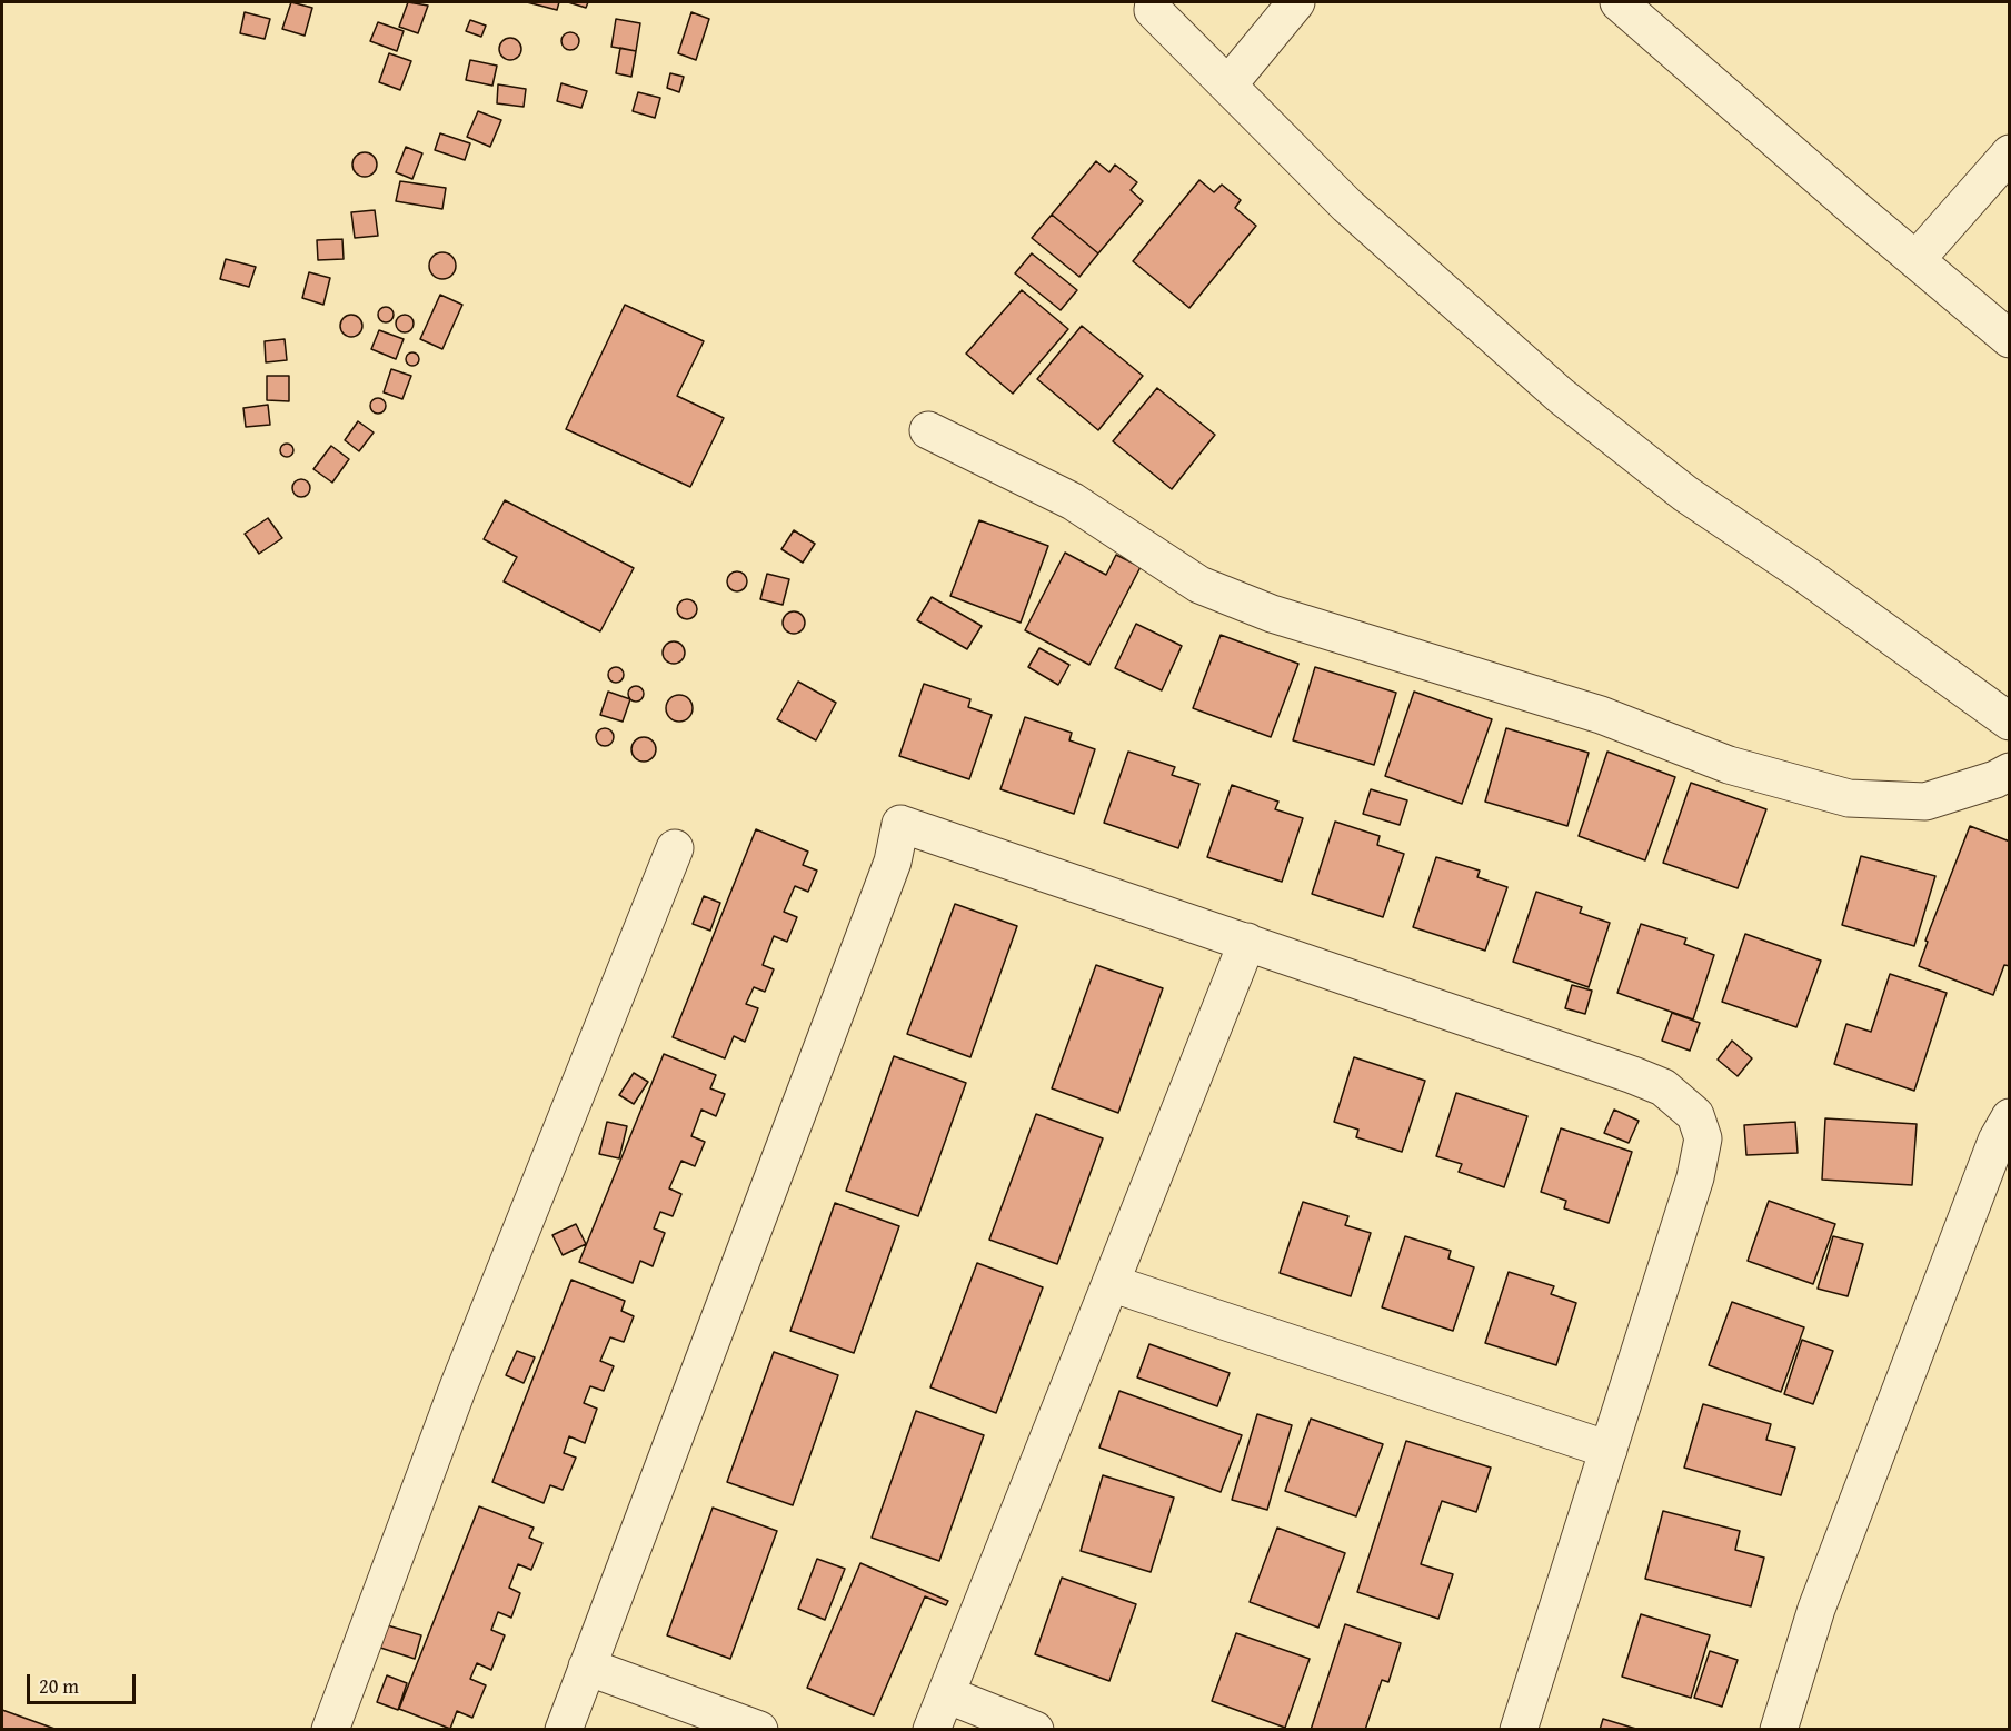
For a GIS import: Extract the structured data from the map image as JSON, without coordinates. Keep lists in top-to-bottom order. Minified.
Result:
{"scale_bar":"20 m"}
